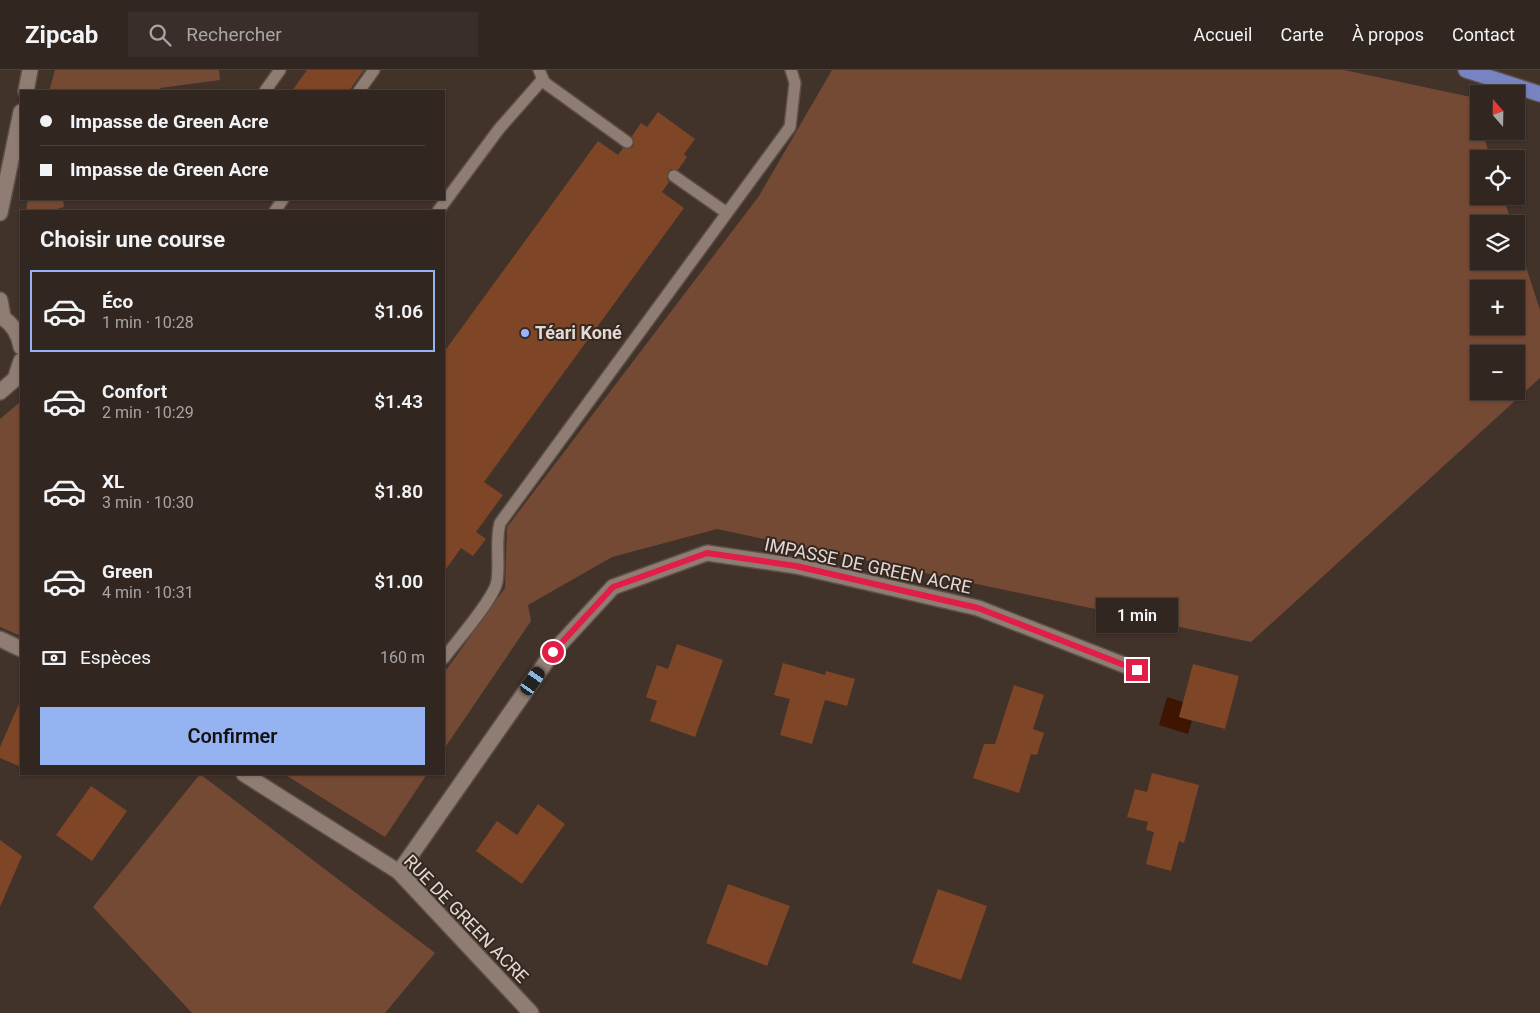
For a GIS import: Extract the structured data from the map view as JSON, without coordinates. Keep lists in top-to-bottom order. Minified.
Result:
{"streets":{"street":["IMPASSE DE GREEN ACRE","RUE DE GREEN ACRE"]},"crossings":[["IMPASSE DE GREEN ACRE","RUE DE GREEN ACRE"]],"places":["Téari Koné"],"north":"top","page":{"header":"Zipcab","search":"Rechercher","nav":["Accueil","Carte","À propos","Contact"],"map_buttons":["+","−"],"banner":["Impasse de Green Acre","Impasse de Green Acre"],"heading":"Choisir une course","list":[{"name":"Éco","note":"1 min · 10:28","value":"$1.06"},{"name":"Confort","note":"2 min · 10:29","value":"$1.43"},{"name":"XL","note":"3 min · 10:30","value":"$1.80"},{"name":"Green","note":"4 min · 10:31","value":"$1.00"}],"bubble":"1 min","pay":["Espèces","160 m"],"buttons":"Confirmer"}}
